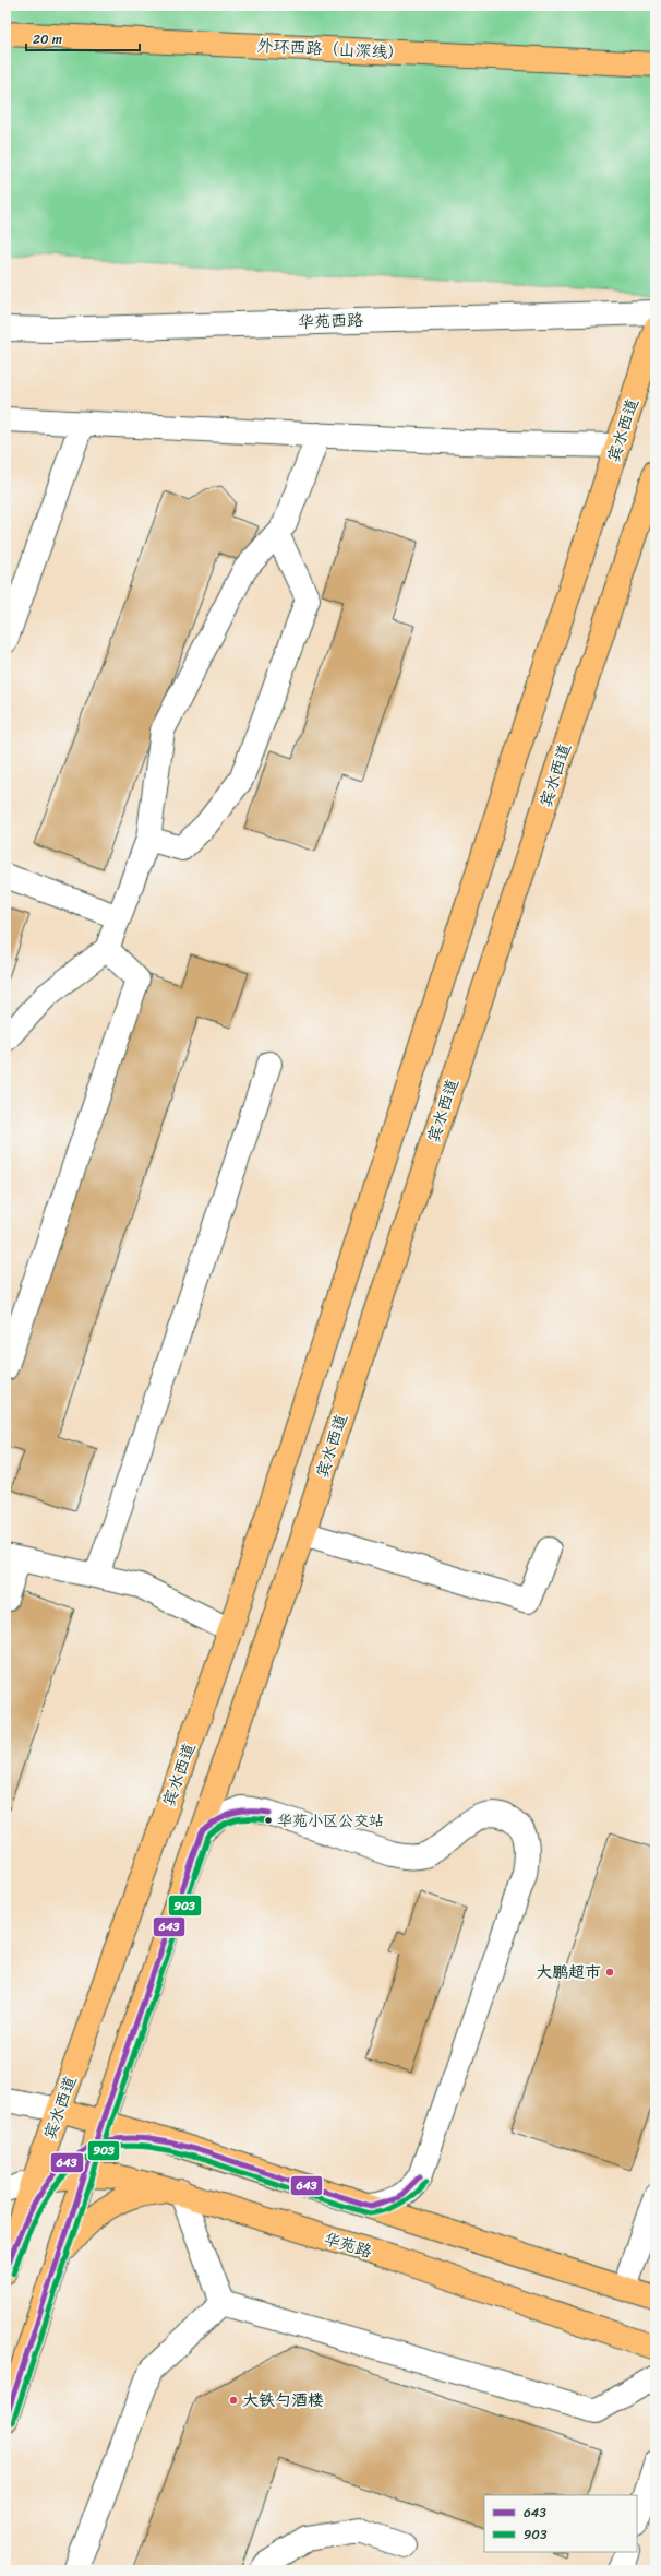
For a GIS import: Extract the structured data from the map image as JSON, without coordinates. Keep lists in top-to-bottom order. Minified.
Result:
{"streets":{"main road":["外环西路（山深线）","宾水西道","华苑路"],"street":["华苑西路"]},"crossings":[["宾水西道","华苑路"]],"places":["华苑小区公交站","大鹏超市","大铁勺酒楼"],"lines":["transit line 643","transit line 903"],"legend":["643","903"],"scale_bar":"20 m"}
